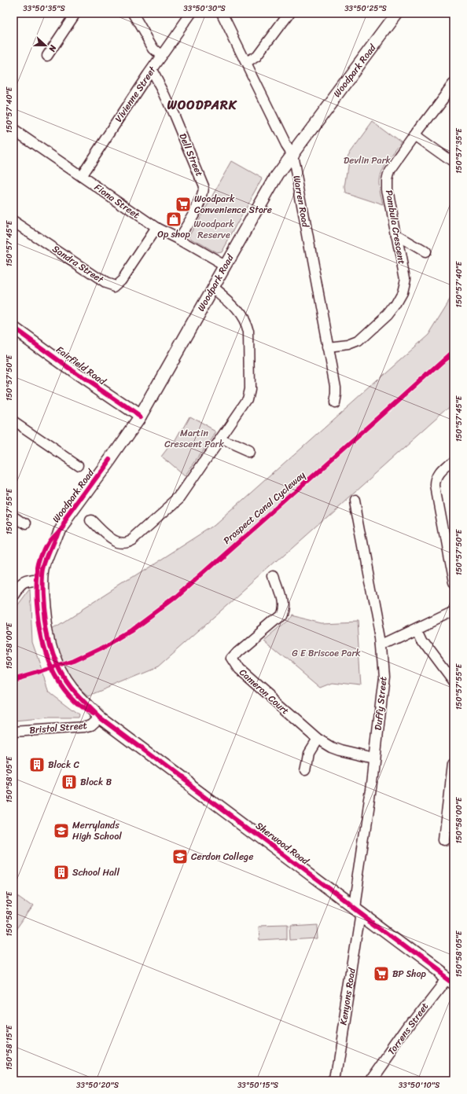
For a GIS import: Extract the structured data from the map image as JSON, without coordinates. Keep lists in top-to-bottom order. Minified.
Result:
{"streets":{"main road":["Woodpark Road","Fairfield Road","Sherwood Road"],"street":["Vivienne Street","Dell Street","Fiona Street","Warren Road","Pambula Crescent","Sandra Street","Cameron Court","Duffy Street","Bristol Street","Kenyons Road","Torrens Street"],"cycle path":["Prospect Canal Cycleway"]},"crossings":[["Woodpark Road","Fiona Street"],["Woodpark Road","Warren Road"],["Woodpark Road","Fairfield Road"],["Woodpark Road","Sherwood Road"],["Vivienne Street","Dell Street"],["Vivienne Street","Fiona Street"],["Dell Street","Fiona Street"],["Fiona Street","Sandra Street"],["Warren Road","Pambula Crescent"],["Cameron Court","Duffy Street"],["Duffy Street","Sherwood Road"],["Duffy Street","Kenyons Road"],["Bristol Street","Sherwood Road"],["Sherwood Road","Kenyons Road"],["Sherwood Road","Torrens Street"]],"districts":["WOODPARK"],"parks":["Devlin Park","Woodpark Reserve","Martin Crescent Park","G E Briscoe Park"],"places":{"supermarket":["Woodpark Convenience Store","BP Shop"],"shop":["Op shop"],"building":["Block C","Block B","School Hall"],"school or university":["Merrylands High School","Cerdon College"]},"north":"right","coordinates":["33°50'35\"S","33°50'30\"S","33°50'25\"S","150°57'40\"E","150°57'35\"E","150°57'45\"E","150°57'50\"E","150°57'55\"E","150°58'00\"E","150°58'05\"E","150°58'10\"E","150°58'15\"E","33°50'20\"S","33°50'15\"S","33°50'10\"S"]}
